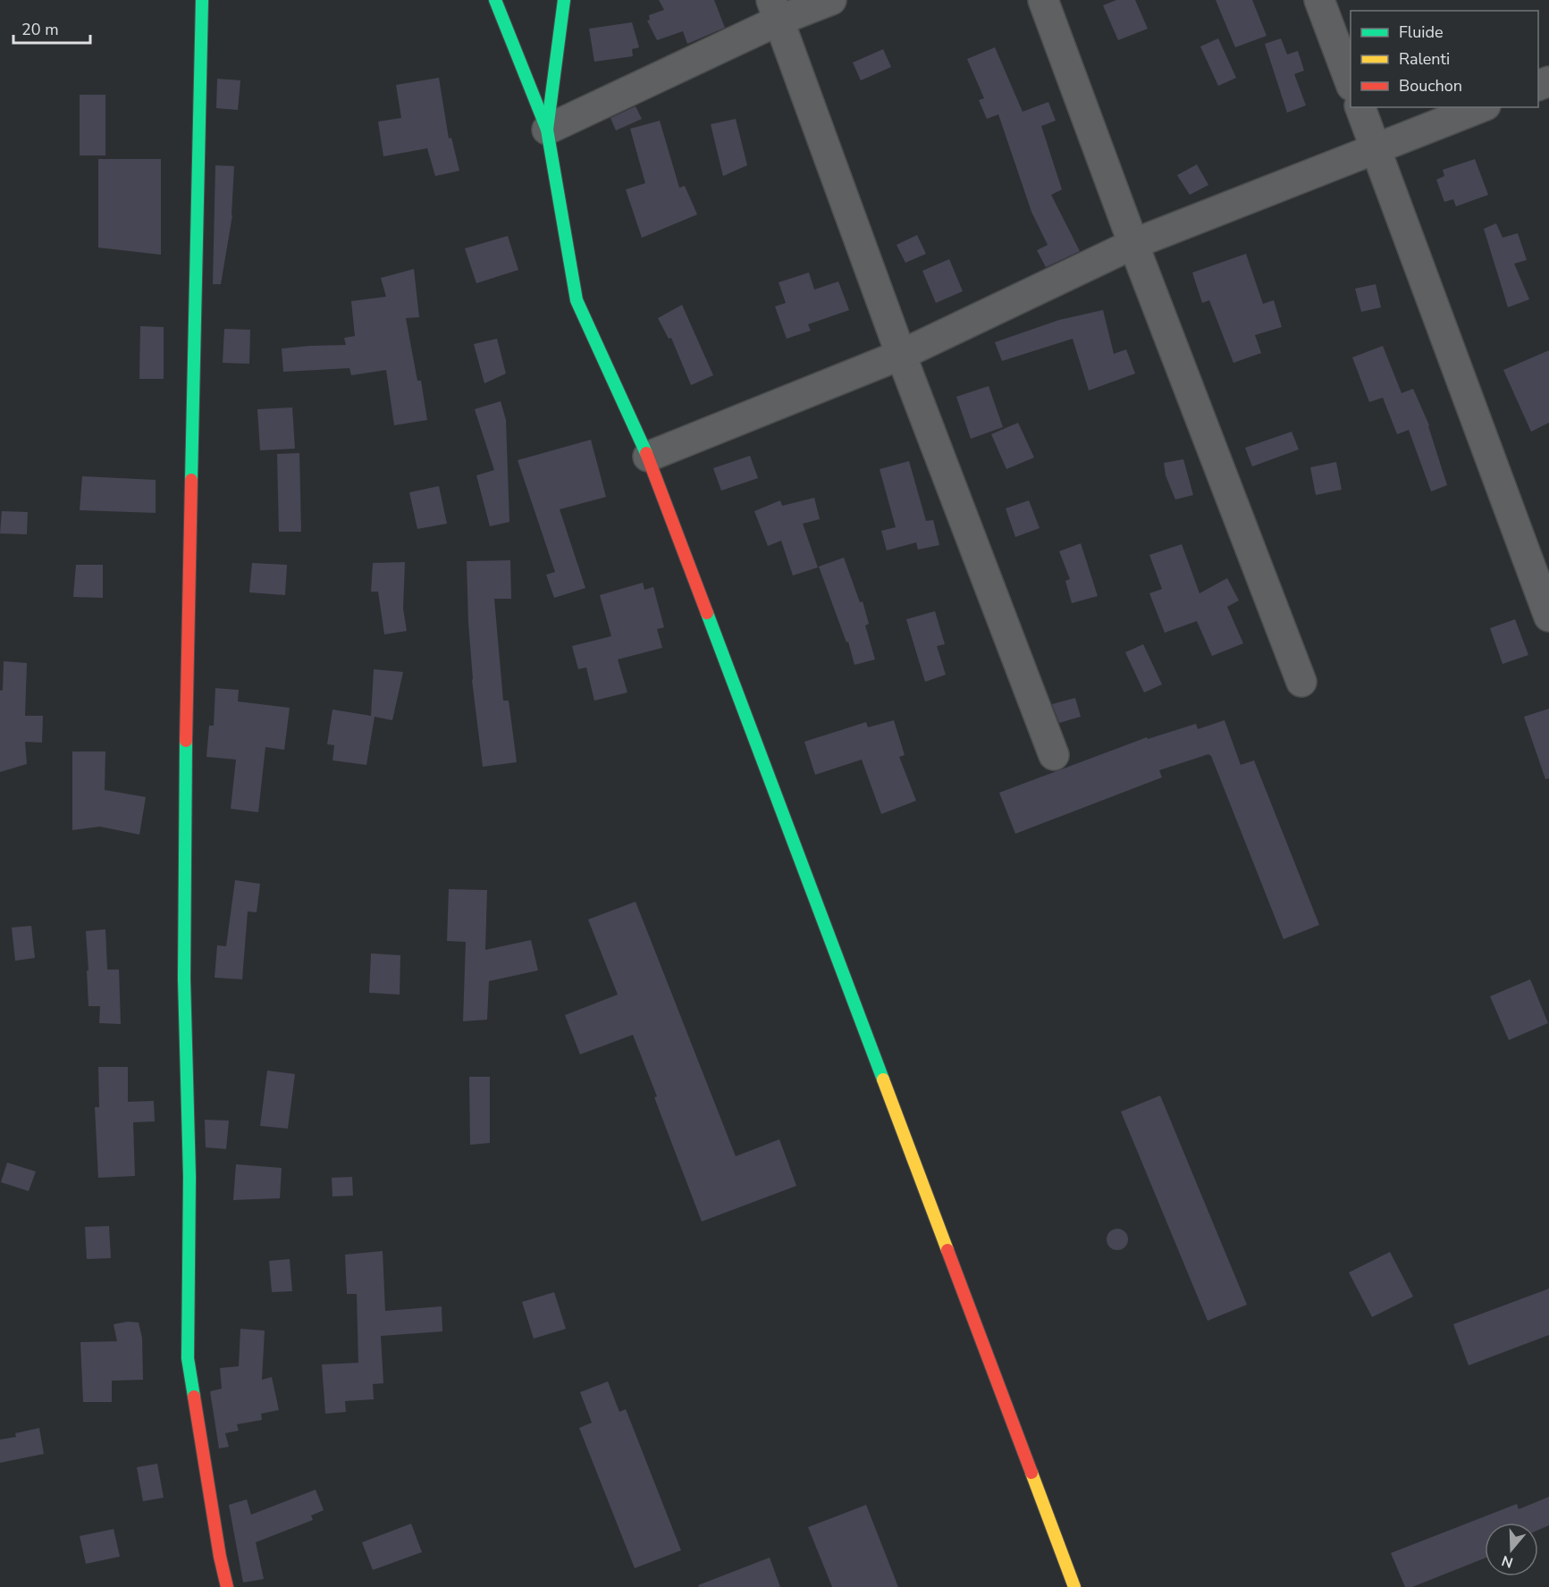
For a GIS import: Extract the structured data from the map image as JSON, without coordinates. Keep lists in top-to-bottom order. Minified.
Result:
{"legend":["Fluide","Ralenti","Bouchon"],"scale_bar":"20 m","north":"bottom"}
